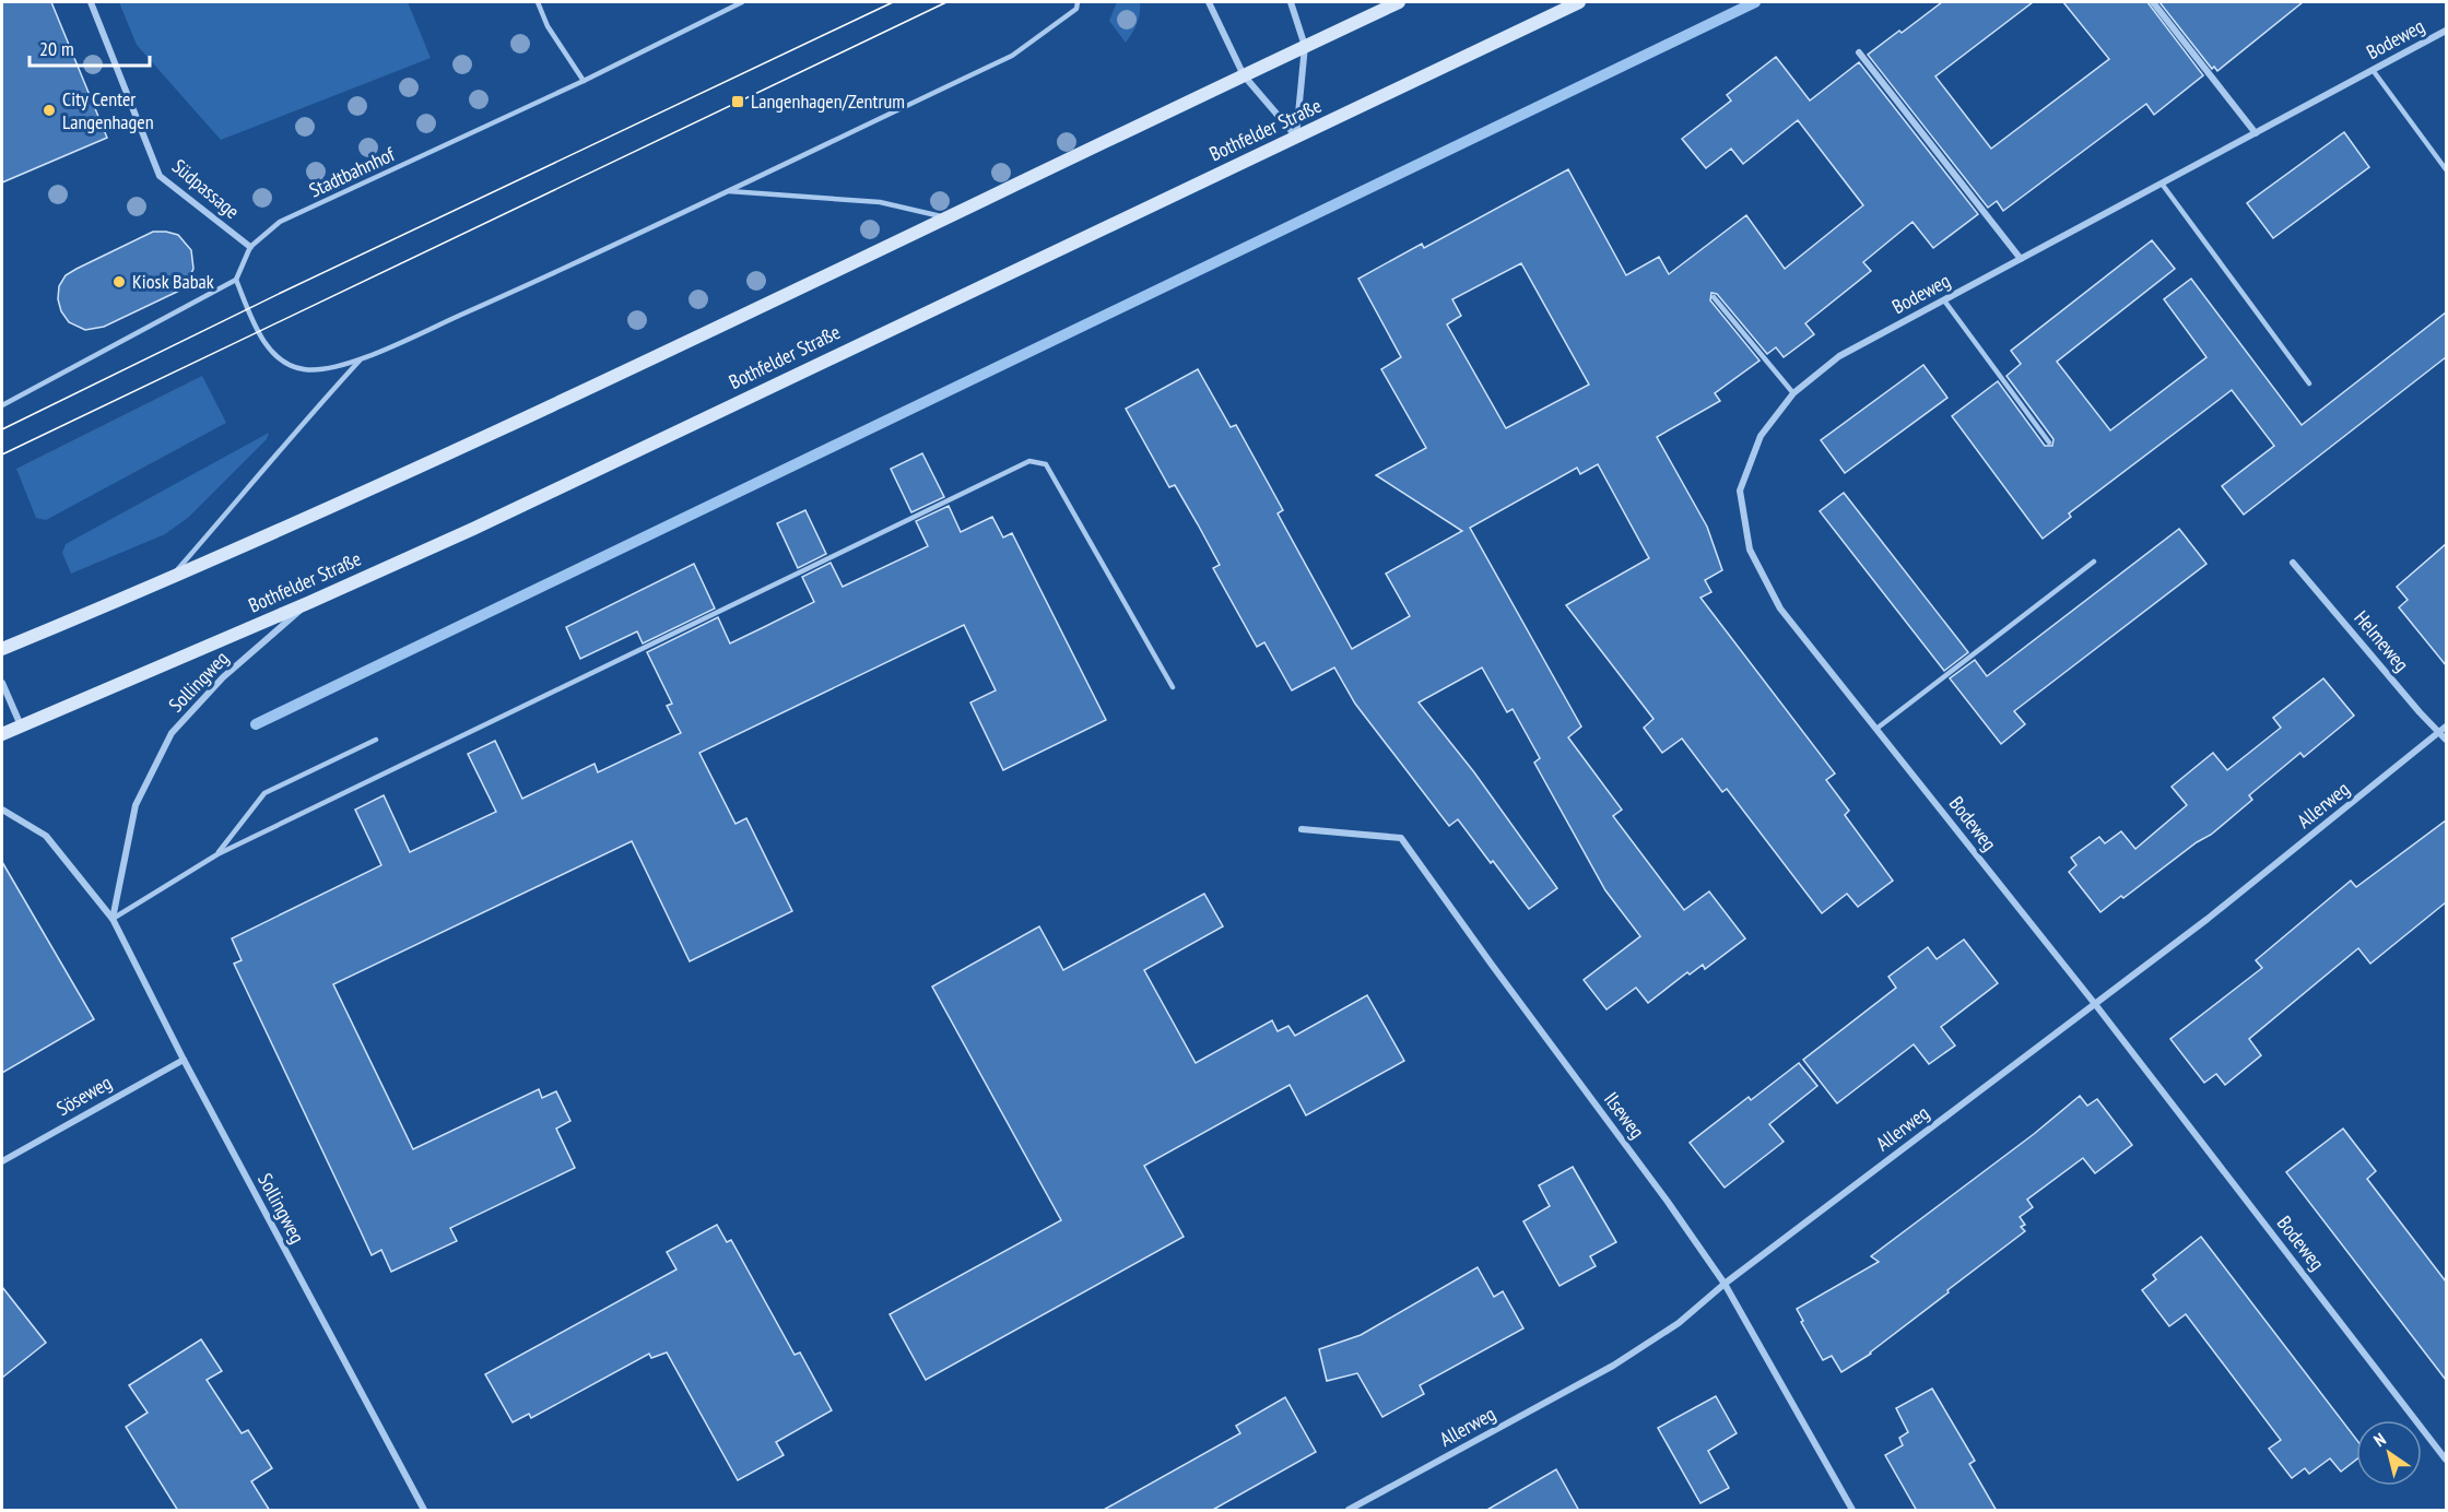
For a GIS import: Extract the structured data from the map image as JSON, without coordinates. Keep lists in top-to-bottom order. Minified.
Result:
{"streets":{"main road":["Bothfelder Straße"],"street":["Bodeweg","Südpassage","Helmeweg","Sollingweg","Allerweg","Söseweg","Ilseweg"],"lane":["Stadtbahnhof"]},"crossings":[["Bodeweg","Allerweg"],["Bothfelder Straße","Sollingweg"],["Stadtbahnhof","Südpassage"],["Helmeweg","Allerweg"],["Sollingweg","Söseweg"],["Allerweg","Ilseweg"]],"places":{"transit":["Langenhagen/Zentrum"],"other":["City Center Langenhagen","Kiosk Babak"]},"scale_bar":"20 m","north":"top left"}
